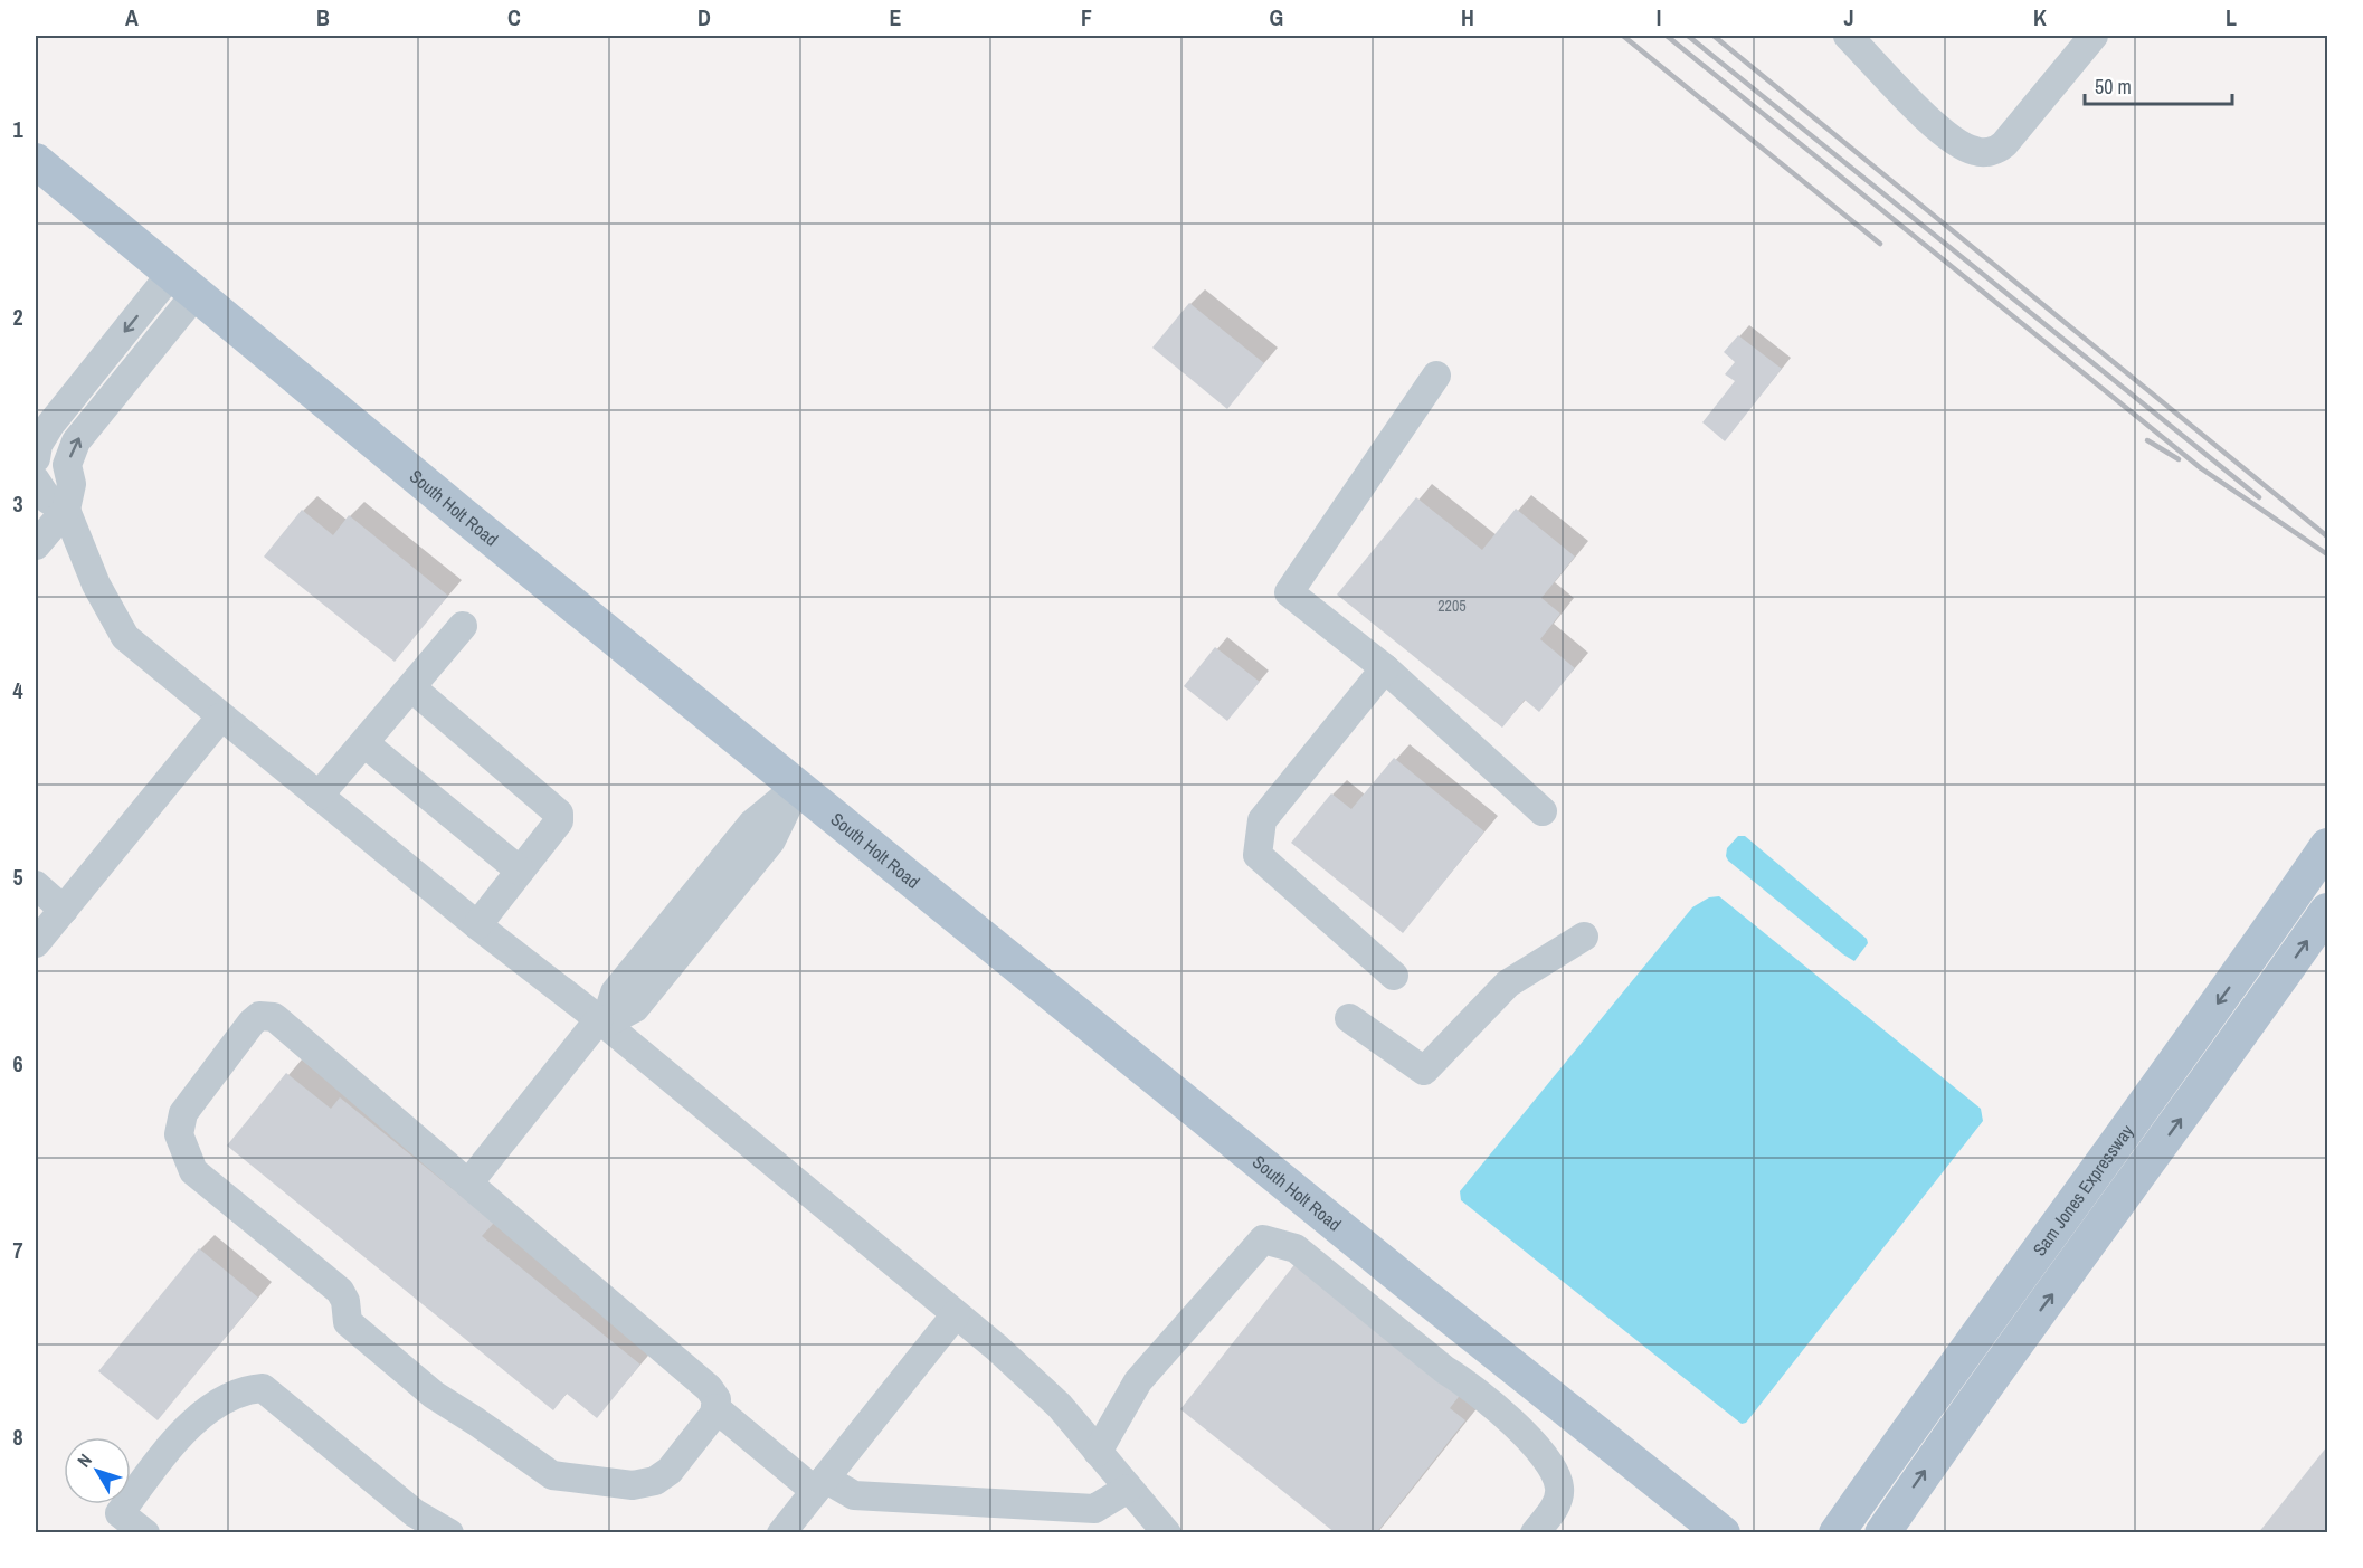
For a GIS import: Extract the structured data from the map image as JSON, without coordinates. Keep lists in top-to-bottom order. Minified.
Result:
{"streets":{"main road":["South Holt Road","Sam Jones Expressway"]},"house_numbers":["2205"],"scale_bar":"50 m","north":"top left","grid":{"columns":["A","B","C","D","E","F","G","H","I","J","K","L"],"rows":["1","2","3","4","5","6","7","8"]}}
